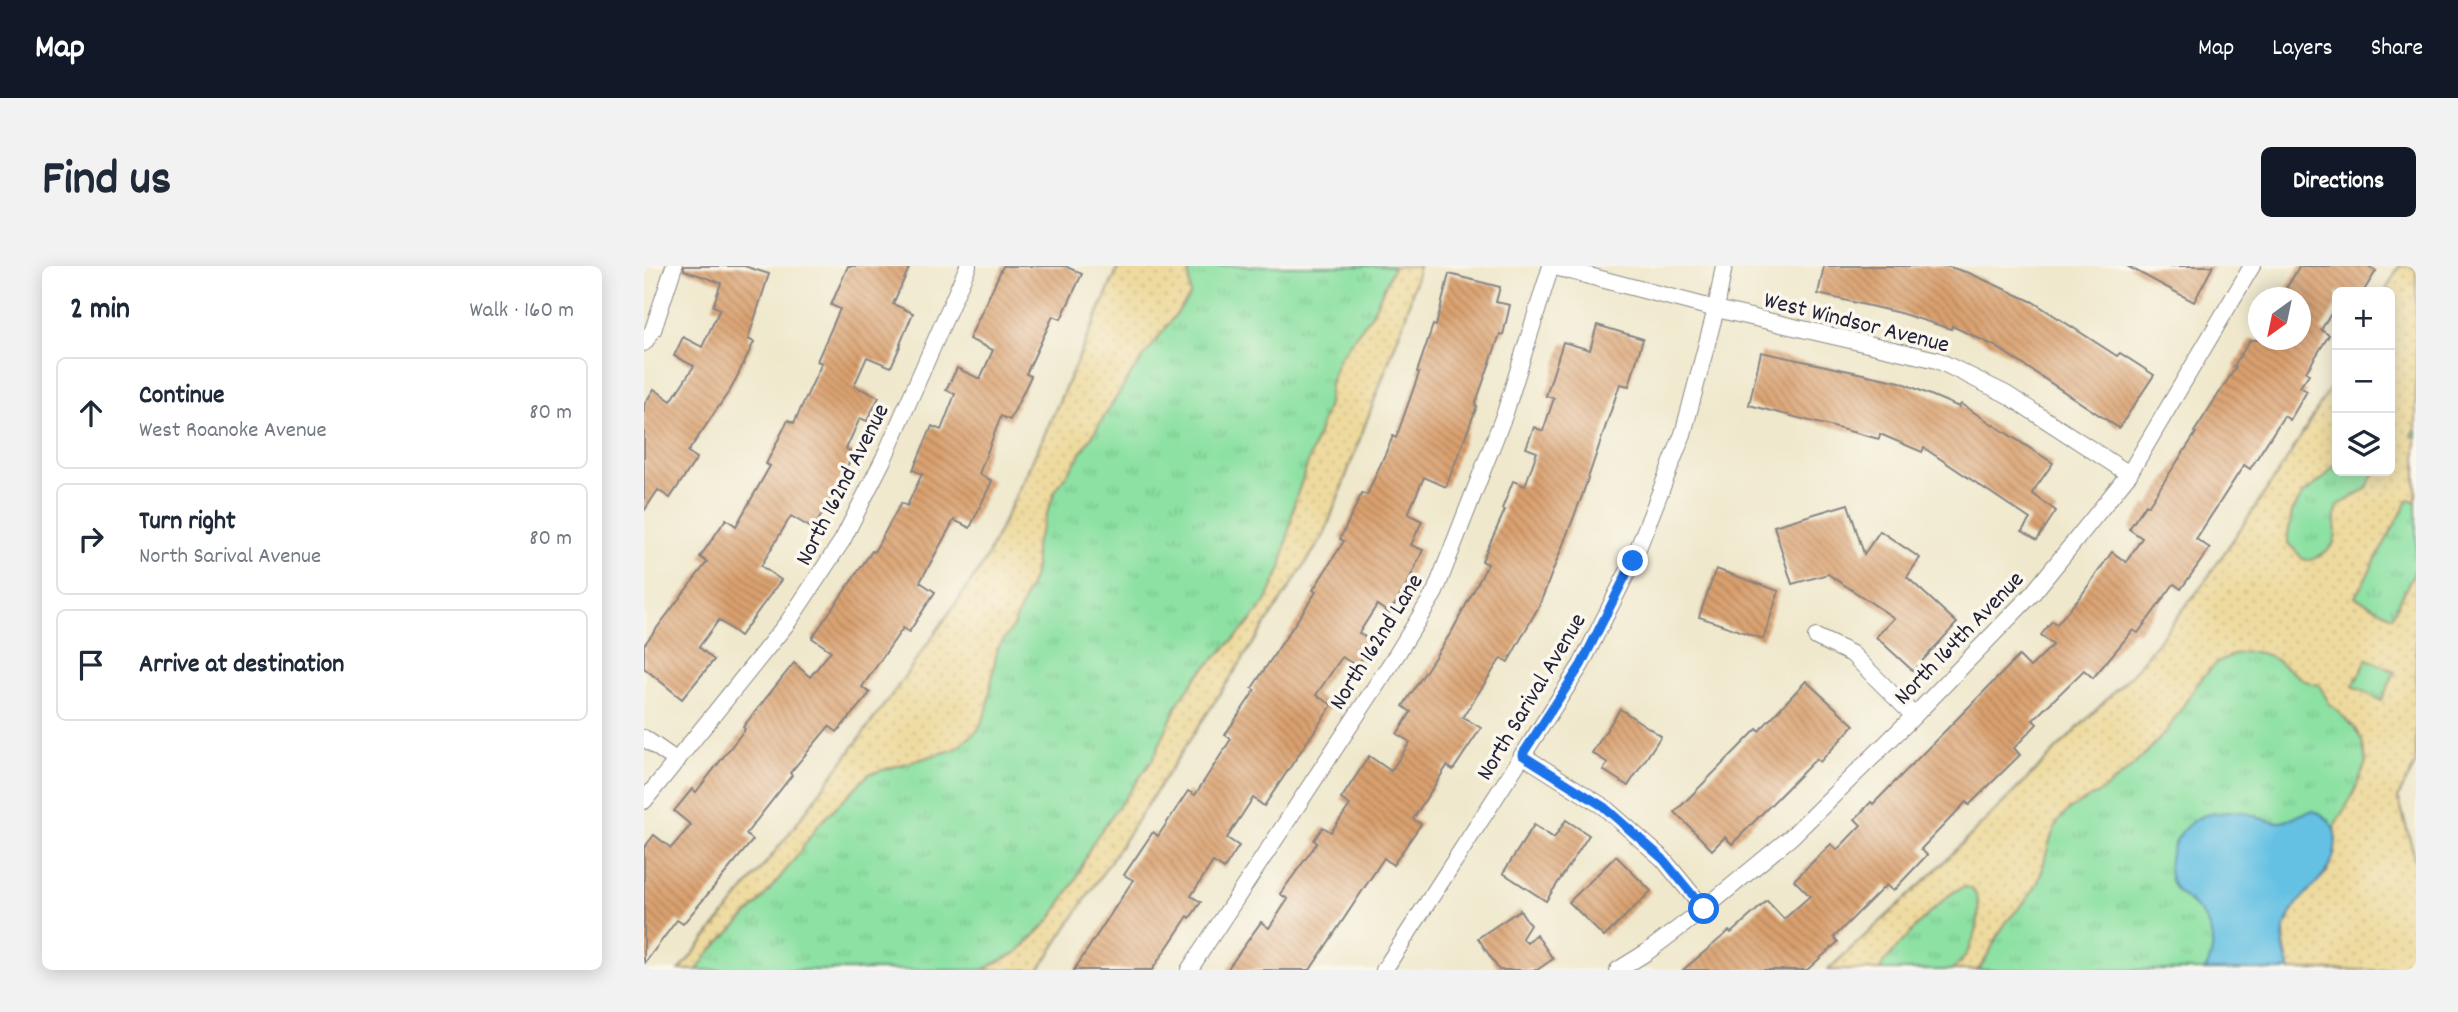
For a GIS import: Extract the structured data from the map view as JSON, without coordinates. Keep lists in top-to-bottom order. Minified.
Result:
{"streets":{"street":["West Windsor Avenue","North 162nd Avenue","North 164th Avenue","North 162nd Lane","North Sarival Avenue"]},"crossings":[["West Windsor Avenue","North 164th Avenue"],["West Windsor Avenue","North 162nd Lane"],["West Windsor Avenue","North Sarival Avenue"]],"north":"bottom left","page":{"header":"Map","nav":["Map","Layers","Share"],"title":"Find us","buttons":"Directions","heading":["2 min","Walk · 160 m"],"map_buttons":["+","−"],"list":[["Continue","West Roanoke Avenue","80 m"],["Turn right","North Sarival Avenue","80 m"],"Arrive at destination"]}}
